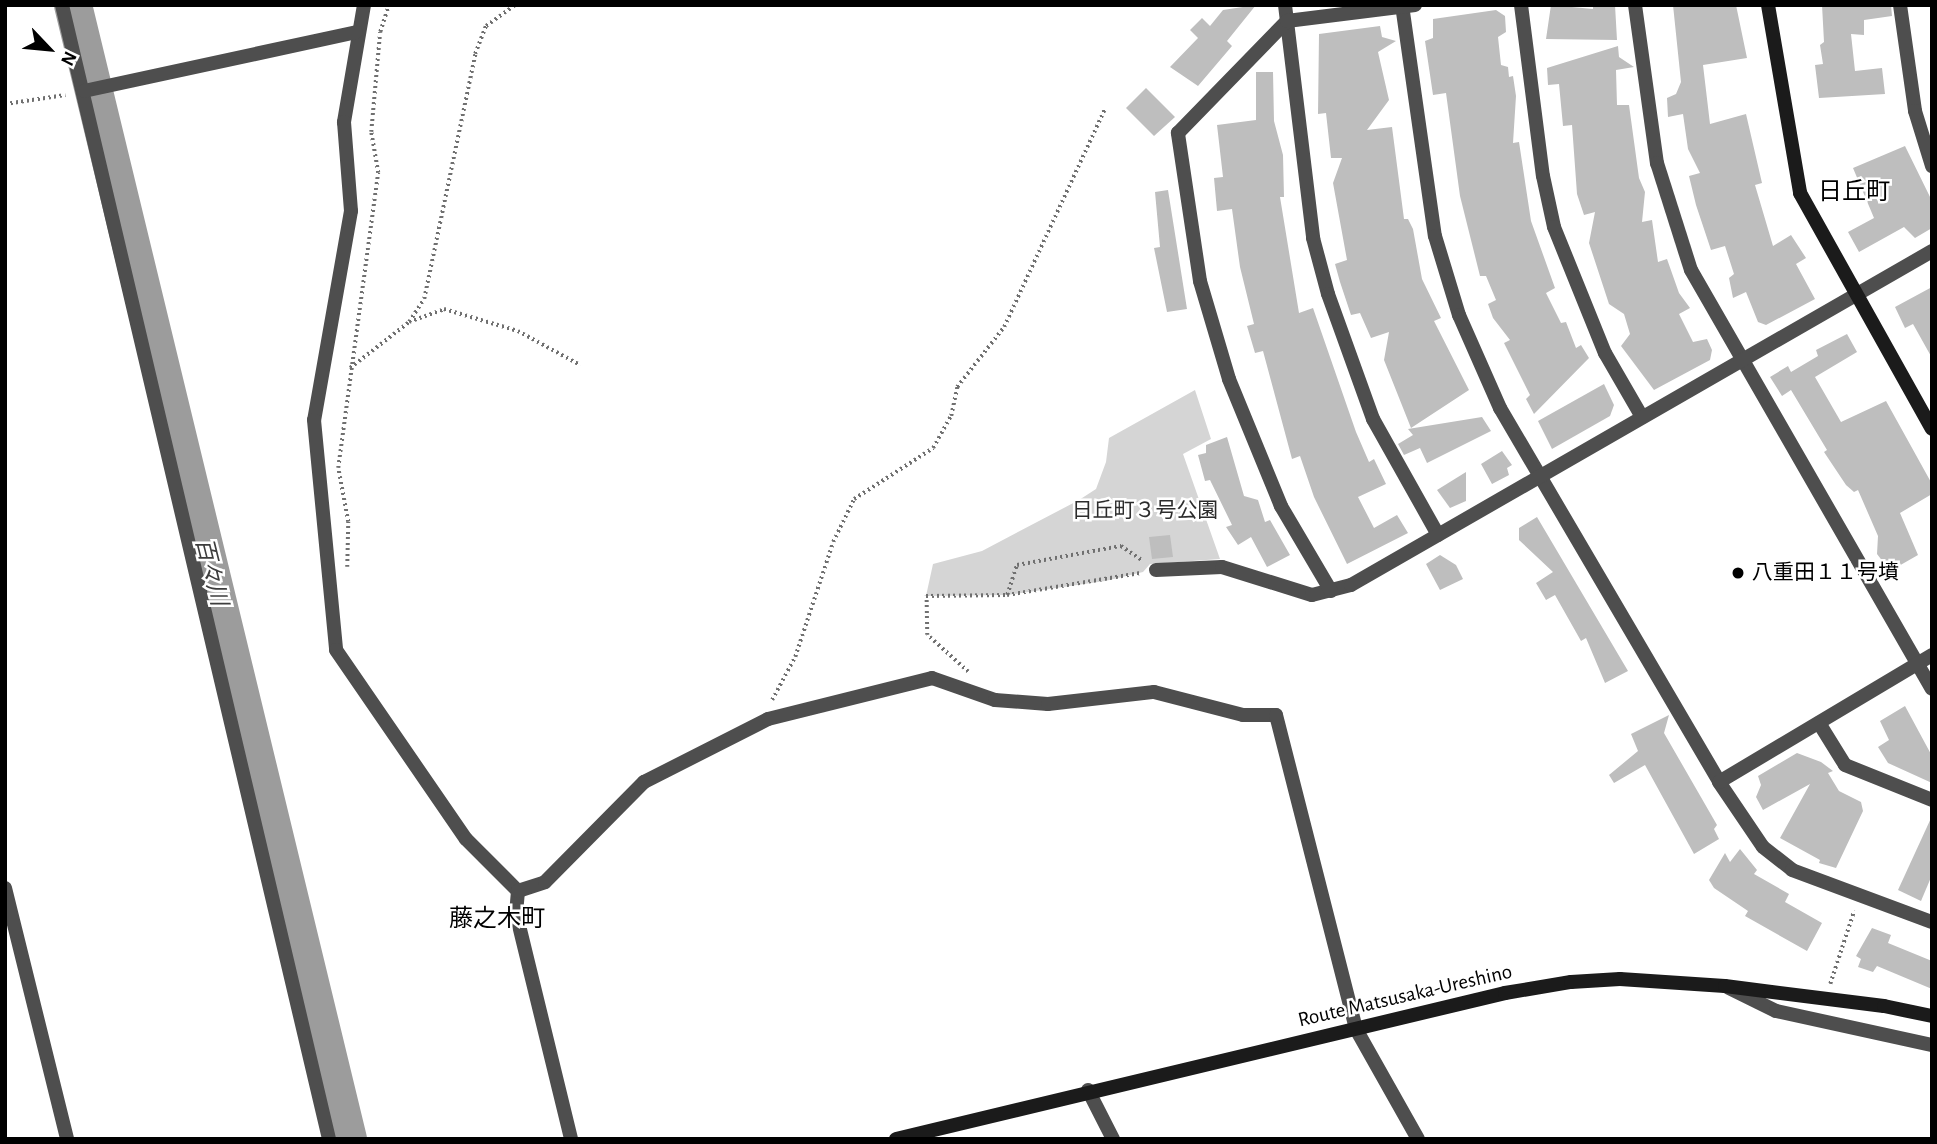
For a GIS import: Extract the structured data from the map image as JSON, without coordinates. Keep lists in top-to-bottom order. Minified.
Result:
{"streets":{"main road":["Route Matsusaka-Ureshino"]},"districts":["日丘町","藤之木町"],"water":["百々川"],"parks":["日丘町３号公園"],"places":["八重田１１号墳"],"north":"bottom right"}
